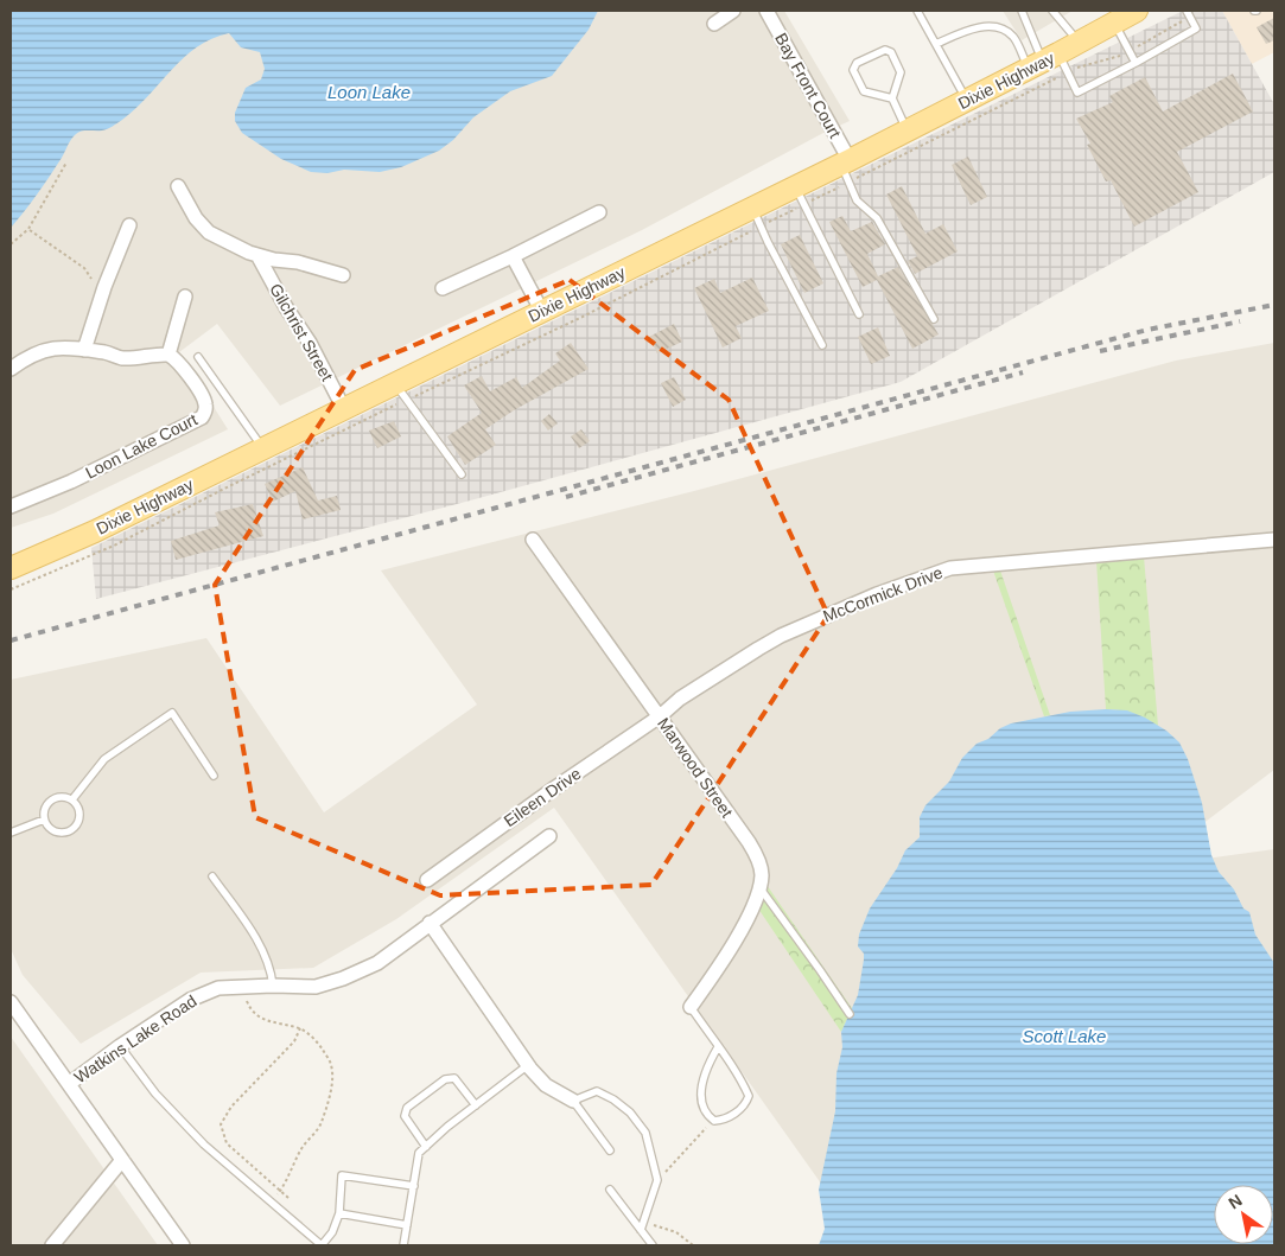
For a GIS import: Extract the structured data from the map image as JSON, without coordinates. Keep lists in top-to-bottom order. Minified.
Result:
{"streets":{"main road":["Dixie Highway"],"street":["Bay Front Court","Gilchrist Street","Loon Lake Court","McCormick Drive","Marwood Street","Eileen Drive","Watkins Lake Road"]},"crossings":[["Dixie Highway","Bay Front Court"],["Dixie Highway","Gilchrist Street"],["McCormick Drive","Marwood Street"],["McCormick Drive","Eileen Drive"],["Marwood Street","Eileen Drive"]],"water":["Loon Lake","Scott Lake"],"north":"top left"}
